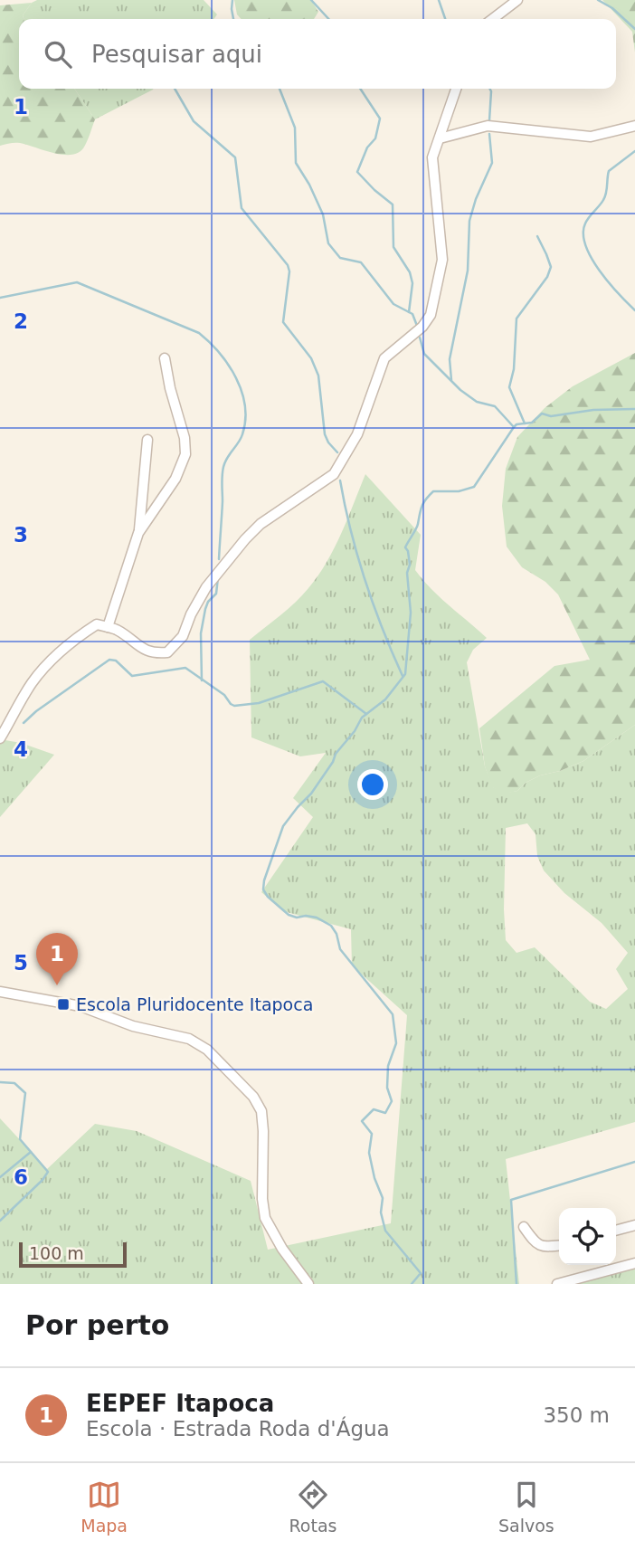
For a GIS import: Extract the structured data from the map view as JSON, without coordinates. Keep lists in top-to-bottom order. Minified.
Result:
{"places":{"transit":["Escola Pluridocente Itapoca"]},"scale_bar":"100 m","page":{"search":"Pesquisar aqui","pins":"1","scale":"100 m","heading":"Por perto","list":[{"mark":"1","name":"EEPEF Itapoca","note":"Escola · Estrada Roda d'Água","value":"350 m"}],"nav":["Mapa","Rotas","Salvos"]},"grid":{"rows":["1","2","3","4","5","6"]}}
